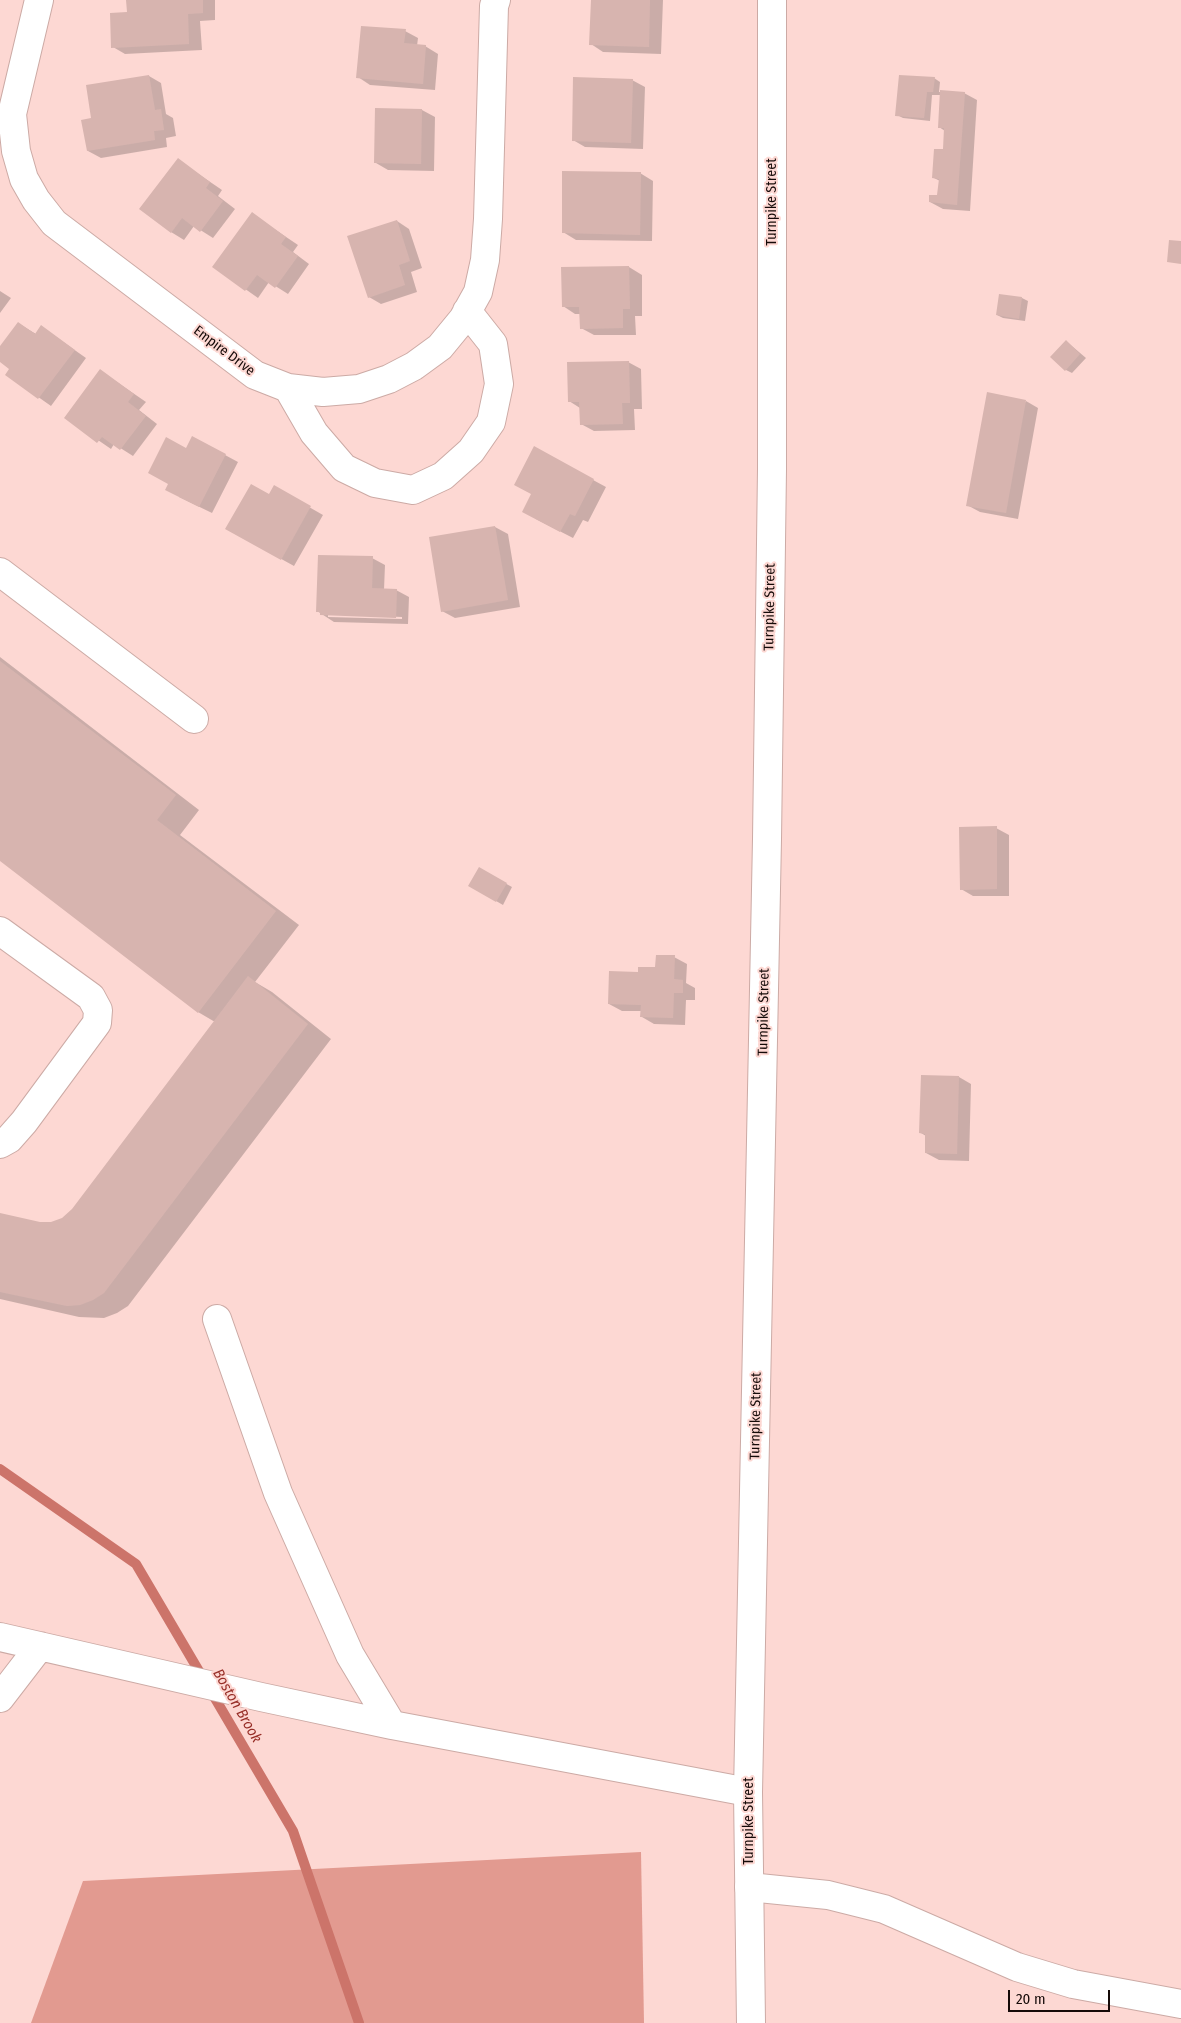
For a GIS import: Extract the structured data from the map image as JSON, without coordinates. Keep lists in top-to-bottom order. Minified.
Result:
{"streets":{"main road":["Turnpike Street","Empire Drive"]},"water":["Boston Brook"],"scale_bar":"20 m"}
